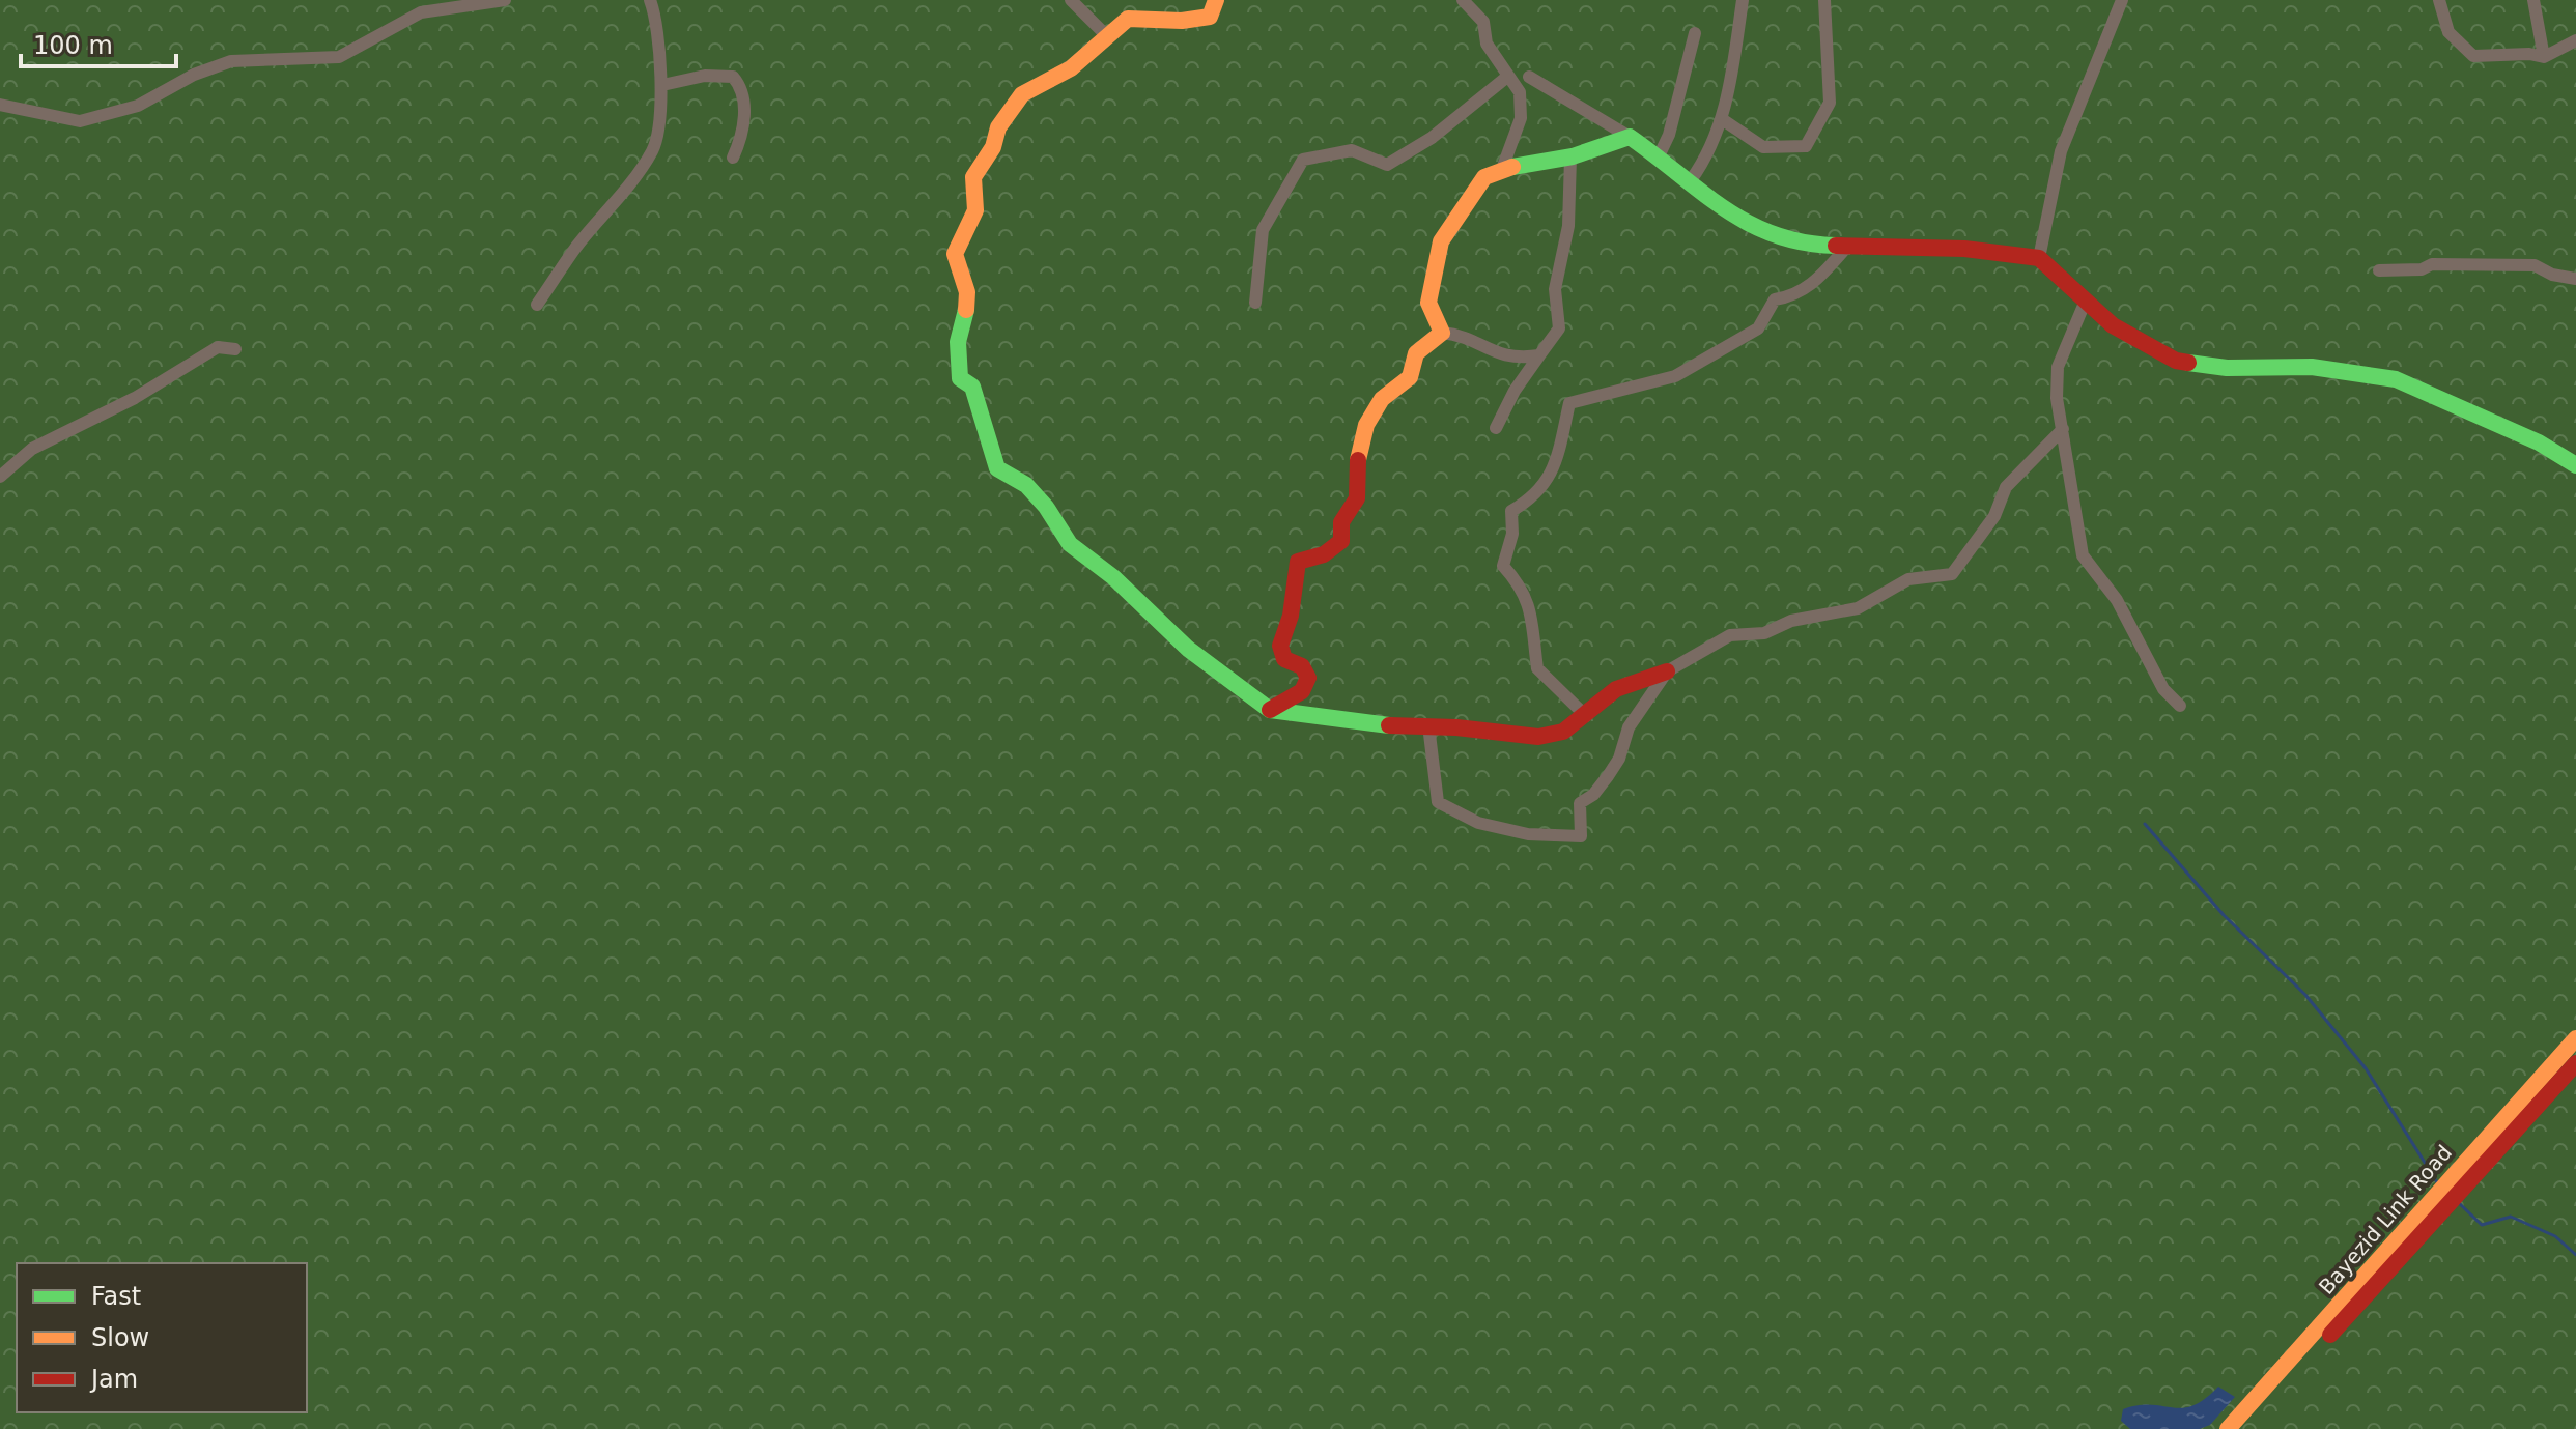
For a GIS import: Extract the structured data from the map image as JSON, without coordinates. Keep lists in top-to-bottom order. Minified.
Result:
{"streets":{"street":["Bayezid Link Road"]},"legend":["Fast","Slow","Jam"],"scale_bar":"100 m"}
